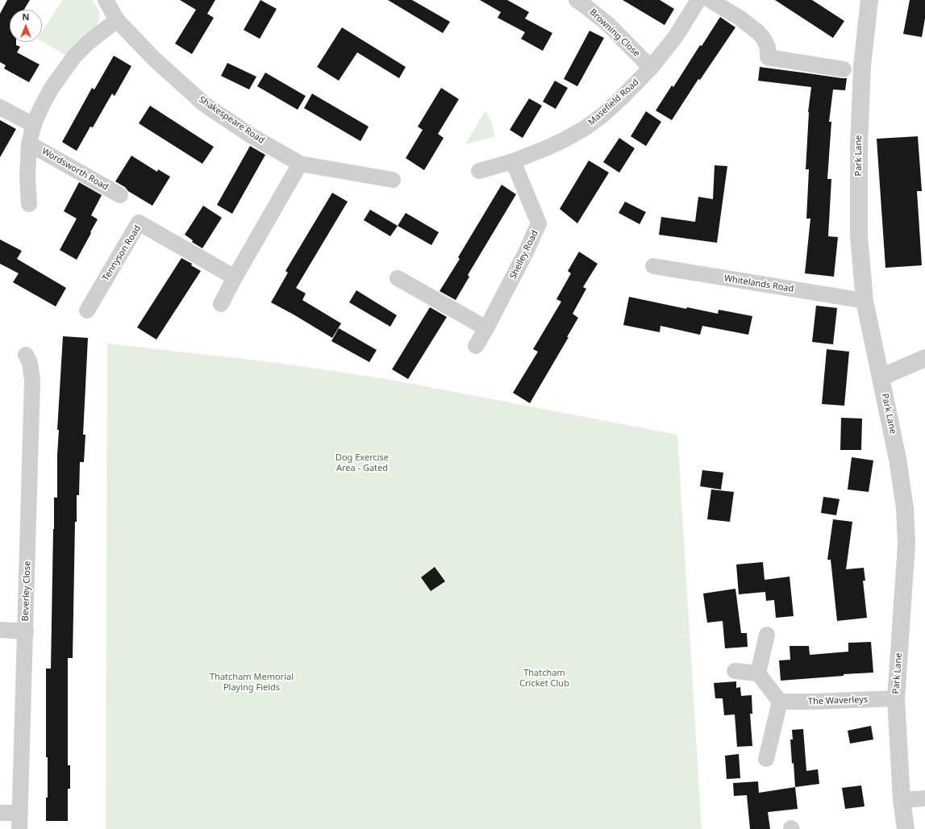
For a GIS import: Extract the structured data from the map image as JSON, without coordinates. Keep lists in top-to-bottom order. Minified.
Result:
{"streets":{"street":["Browning Close","Masefield Road","Shakespeare Road","Park Lane","Wordsworth Road","Tennyson Road","Shelley Road","Whitelands Road","Beverley Close","The Waverleys"]},"crossings":[["Browning Close","Masefield Road"],["Masefield Road","Shelley Road"],["Shakespeare Road","Wordsworth Road"],["Park Lane","Whitelands Road"],["Park Lane","The Waverleys"]],"parks":["Dog Exercise Area - Gated","Thatcham Cricket Club","Thatcham Memorial Playing Fields"],"north":"top"}
